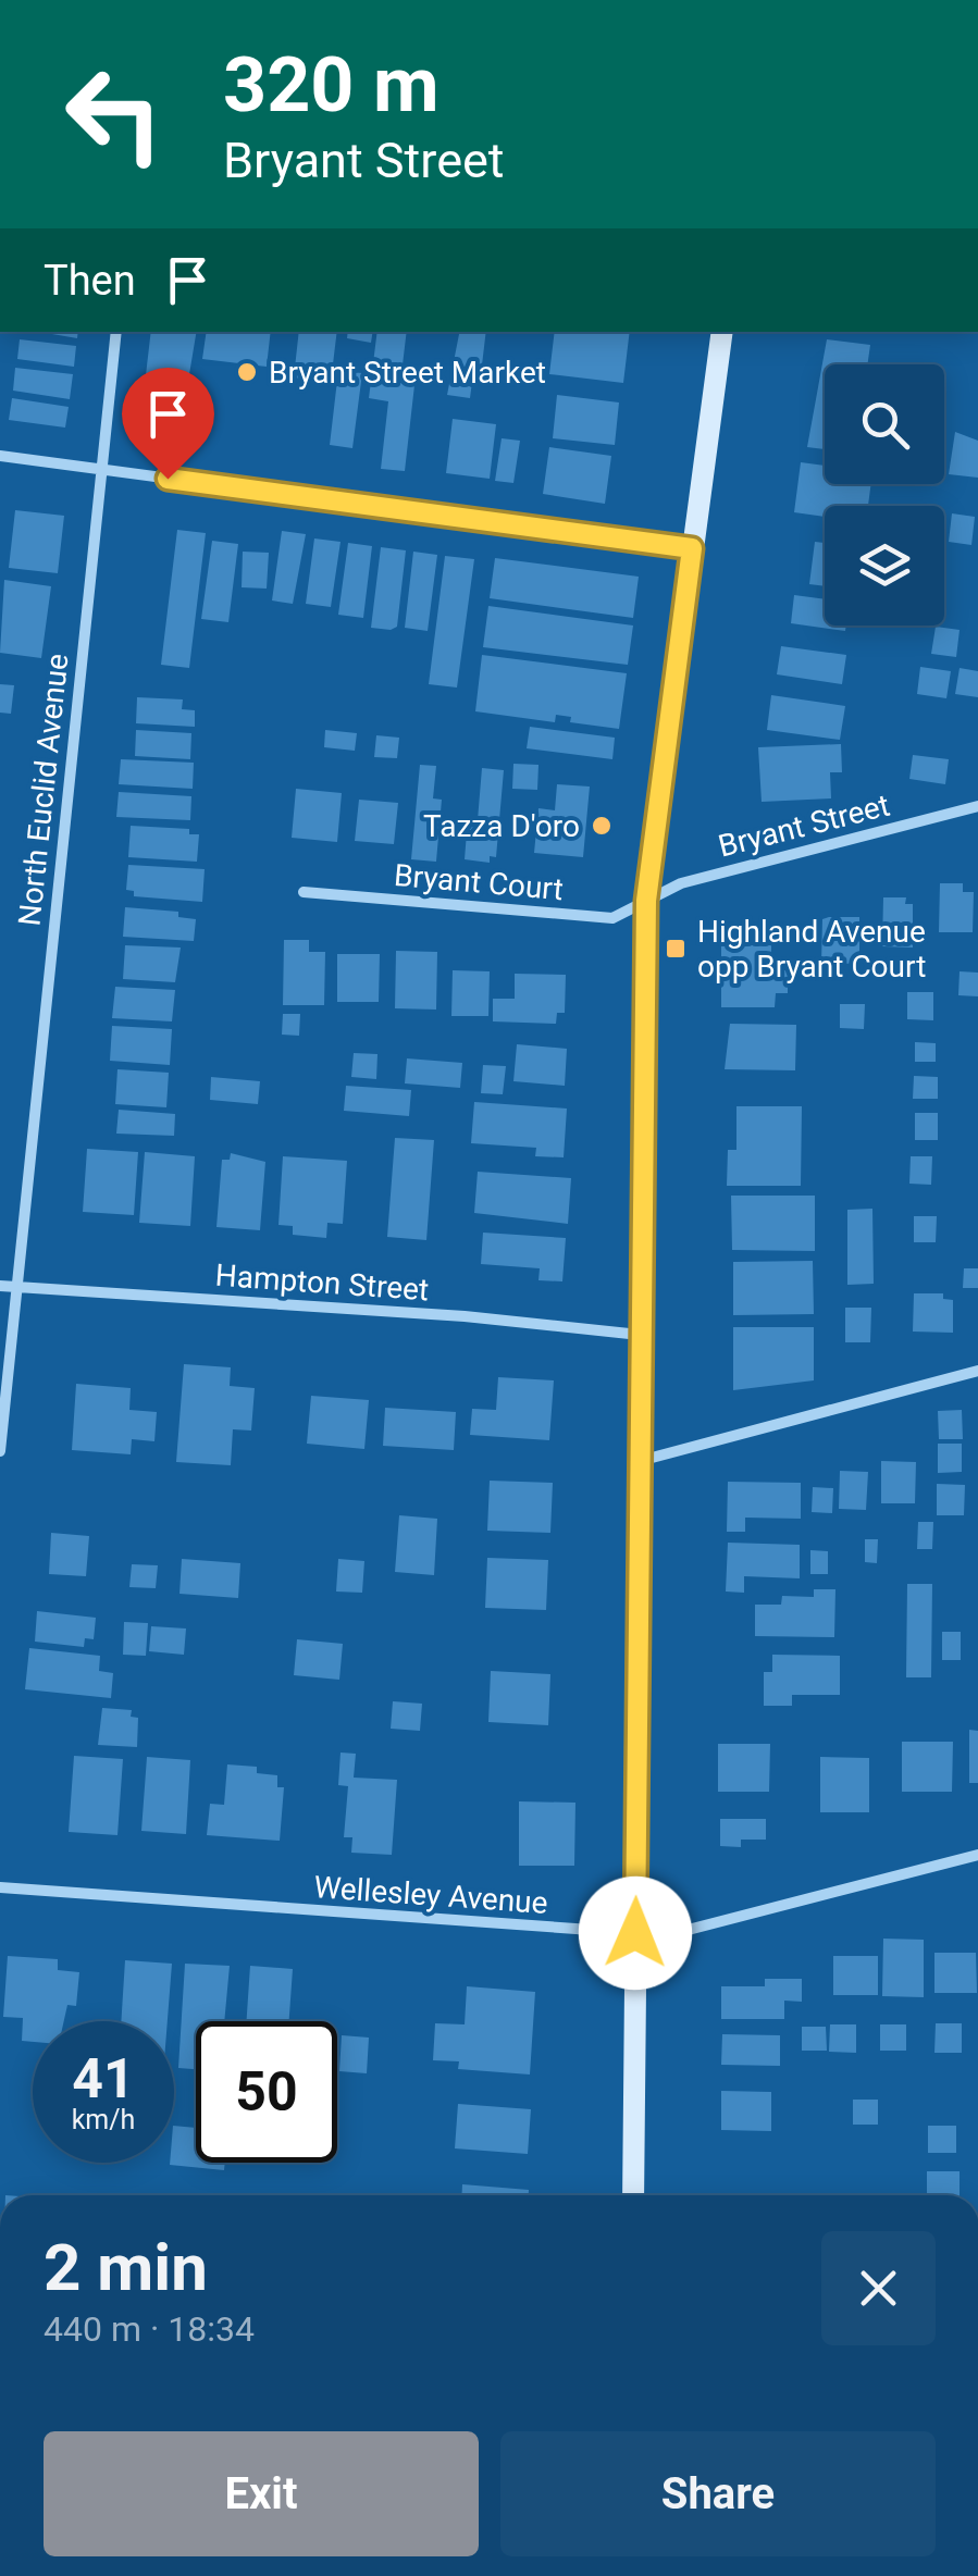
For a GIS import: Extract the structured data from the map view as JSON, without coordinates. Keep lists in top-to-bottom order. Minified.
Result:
{"streets":{"street":["North Euclid Avenue","Bryant Street","Bryant Court","Hampton Street","Wellesley Avenue"]},"crossings":[["North Euclid Avenue","Hampton Street"],["Bryant Street","Bryant Court"]],"places":{"other":["Bryant Street Market","Tazza D'oro"],"transit":["Highland Avenue opp Bryant Court"]},"page":{"turn":["320 m","Bryant Street"],"then":"Then","speed":"41 km/h","limit":"50","heading":["2 min","440 m · 18:34"],"buttons":["Exit","Share"]}}
